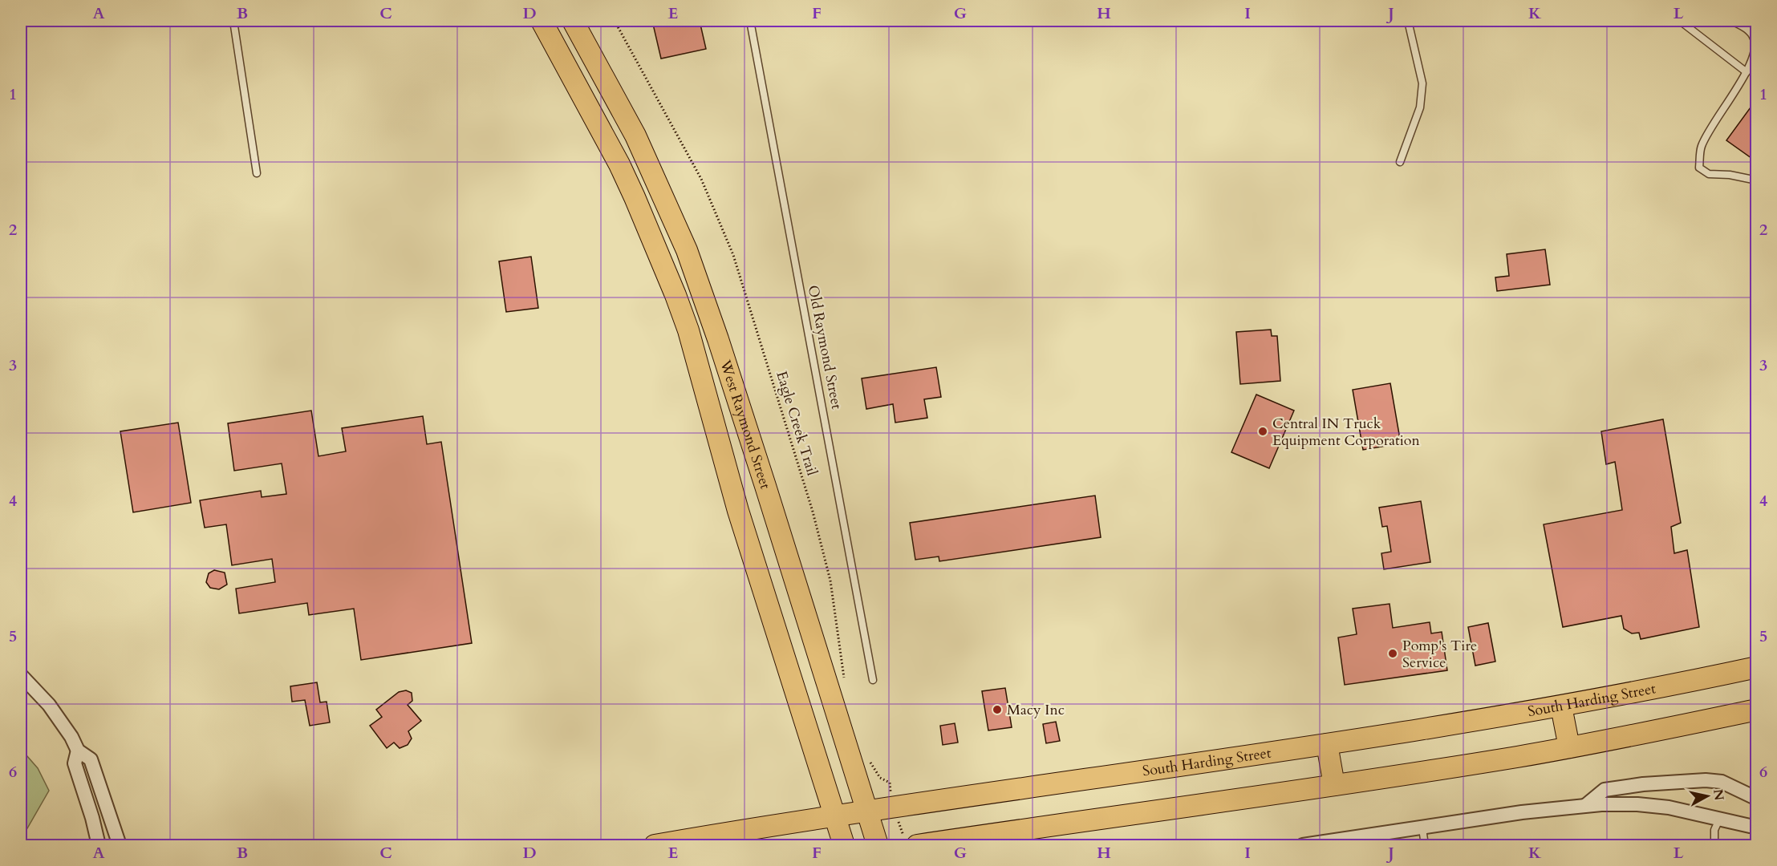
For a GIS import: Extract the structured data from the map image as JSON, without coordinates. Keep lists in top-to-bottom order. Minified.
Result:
{"streets":{"main road":["West Raymond Street","South Harding Street"],"lane":["Old Raymond Street"],"path":["Eagle Creek Trail"]},"crossings":[["West Raymond Street","South Harding Street"]],"places":["Central IN Truck Equipment Corporation","Pomp's Tire Service","Macy Inc"],"north":"right","grid":{"columns":["A","B","C","D","E","F","G","H","I","J","K","L"],"rows":["1","2","3","4","5","6"]}}
